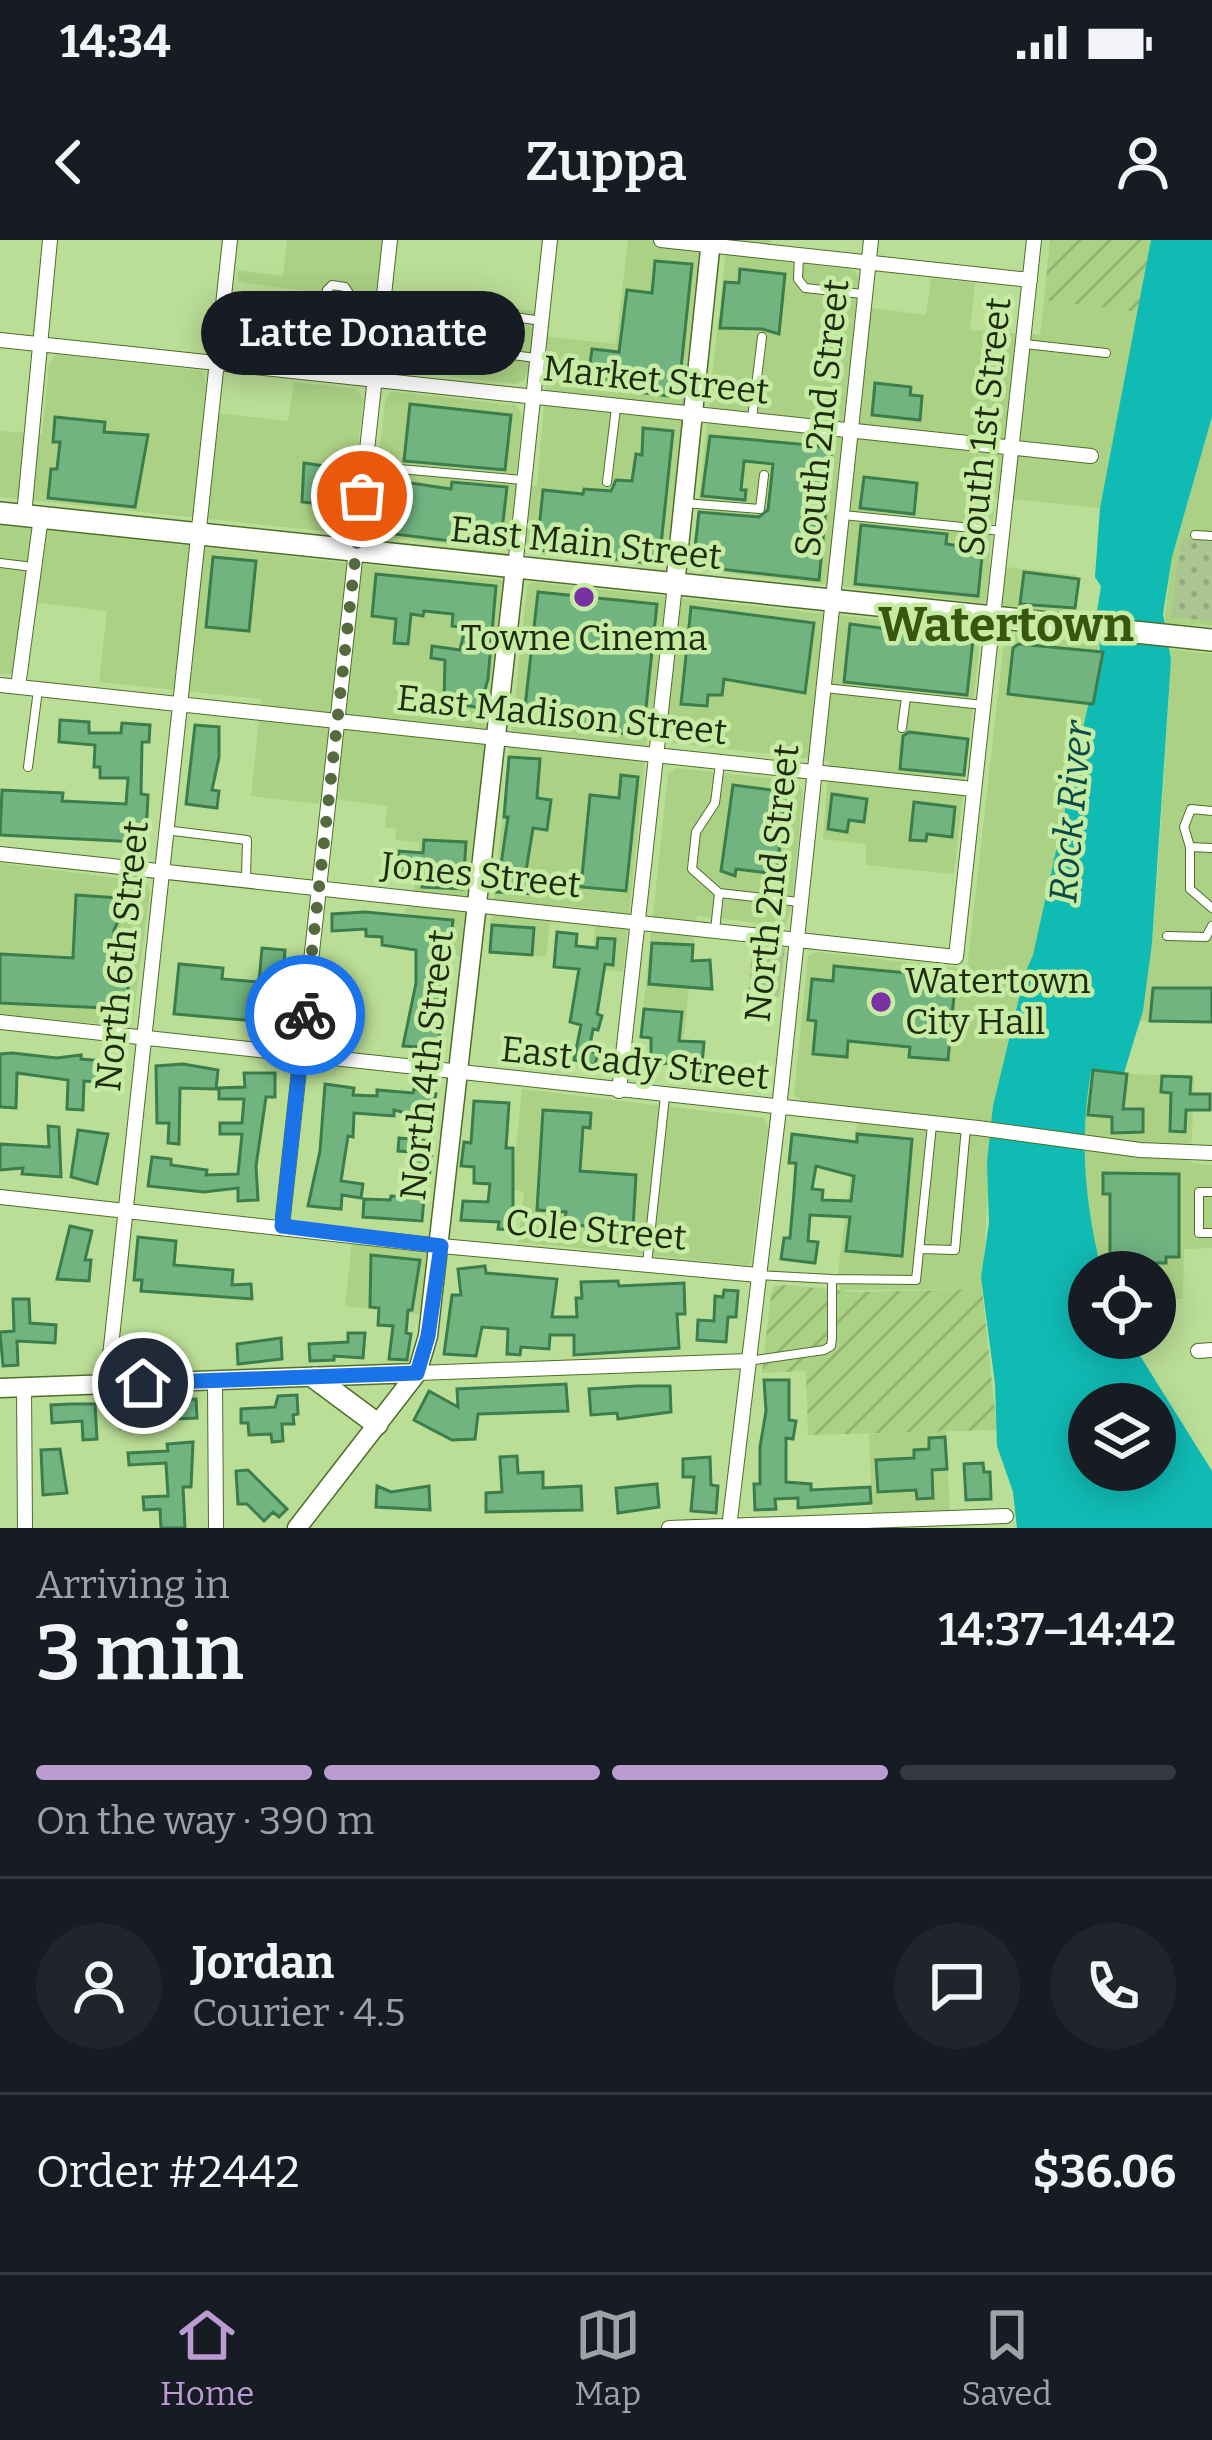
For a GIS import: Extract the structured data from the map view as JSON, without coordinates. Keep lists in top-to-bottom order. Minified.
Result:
{"streets":{"main road":["East Main Street"],"street":["Market Street","South 2nd Street","South 1st Street","East Madison Street","Jones Street","North 2nd Street","North 6th Street","East Cady Street","North 4th Street","Cole Street"]},"crossings":[["Market Street","South 2nd Street"],["Market Street","South 1st Street"],["Market Street","North 6th Street"],["South 2nd Street","East Main Street"],["South 2nd Street","North 2nd Street"],["South 1st Street","East Main Street"],["South 1st Street","East Madison Street"],["South 1st Street","Jones Street"],["East Main Street","North 2nd Street"],["East Main Street","North 6th Street"],["East Main Street","North 4th Street"],["East Madison Street","North 2nd Street"],["East Madison Street","North 6th Street"],["East Madison Street","North 4th Street"],["Jones Street","North 2nd Street"],["Jones Street","North 6th Street"],["Jones Street","North 4th Street"],["North 2nd Street","East Cady Street"],["North 2nd Street","Cole Street"],["North 6th Street","East Cady Street"],["North 6th Street","Cole Street"],["East Cady Street","North 4th Street"],["North 4th Street","Cole Street"]],"districts":["Watertown"],"water":["Rock River"],"places":["Latte Donatte","Towne Cinema","Watertown City Hall"],"page":{"status":"14:34","header":"Zuppa","bubble":"Latte Donatte","heading":["3 min","Arriving in","14:37–14:42"],"panel":["Jordan","Courier · 4.5","Order #2442","$36.06"],"bar":"On the way · 390 m","tabs":["Home","Map","Saved"]}}
